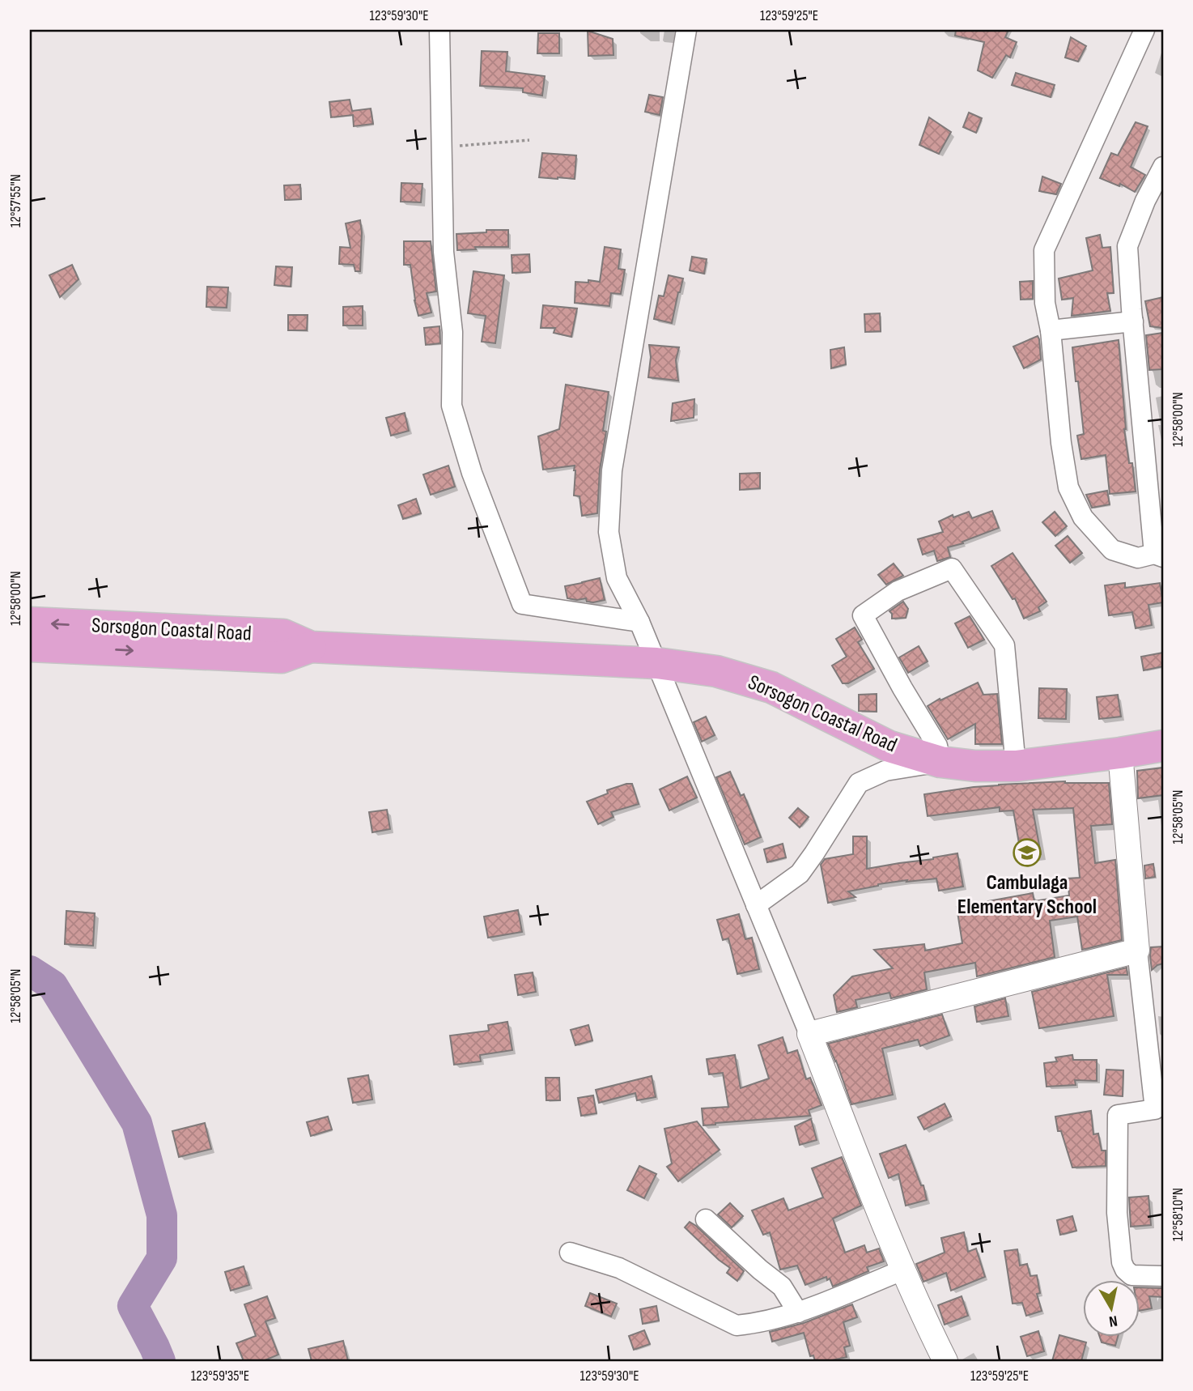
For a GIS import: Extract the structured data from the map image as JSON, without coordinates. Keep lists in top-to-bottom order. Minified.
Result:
{"streets":{"highway":["Sorsogon Coastal Road"]},"places":{"school or university":["Cambulaga Elementary School"]},"north":"bottom","coordinates":["123°59'30\"E","123°59'25\"E","12°57'55\"N","12°58'00\"N","12°58'05\"N","12°58'10\"N","123°59'35\"E"]}
